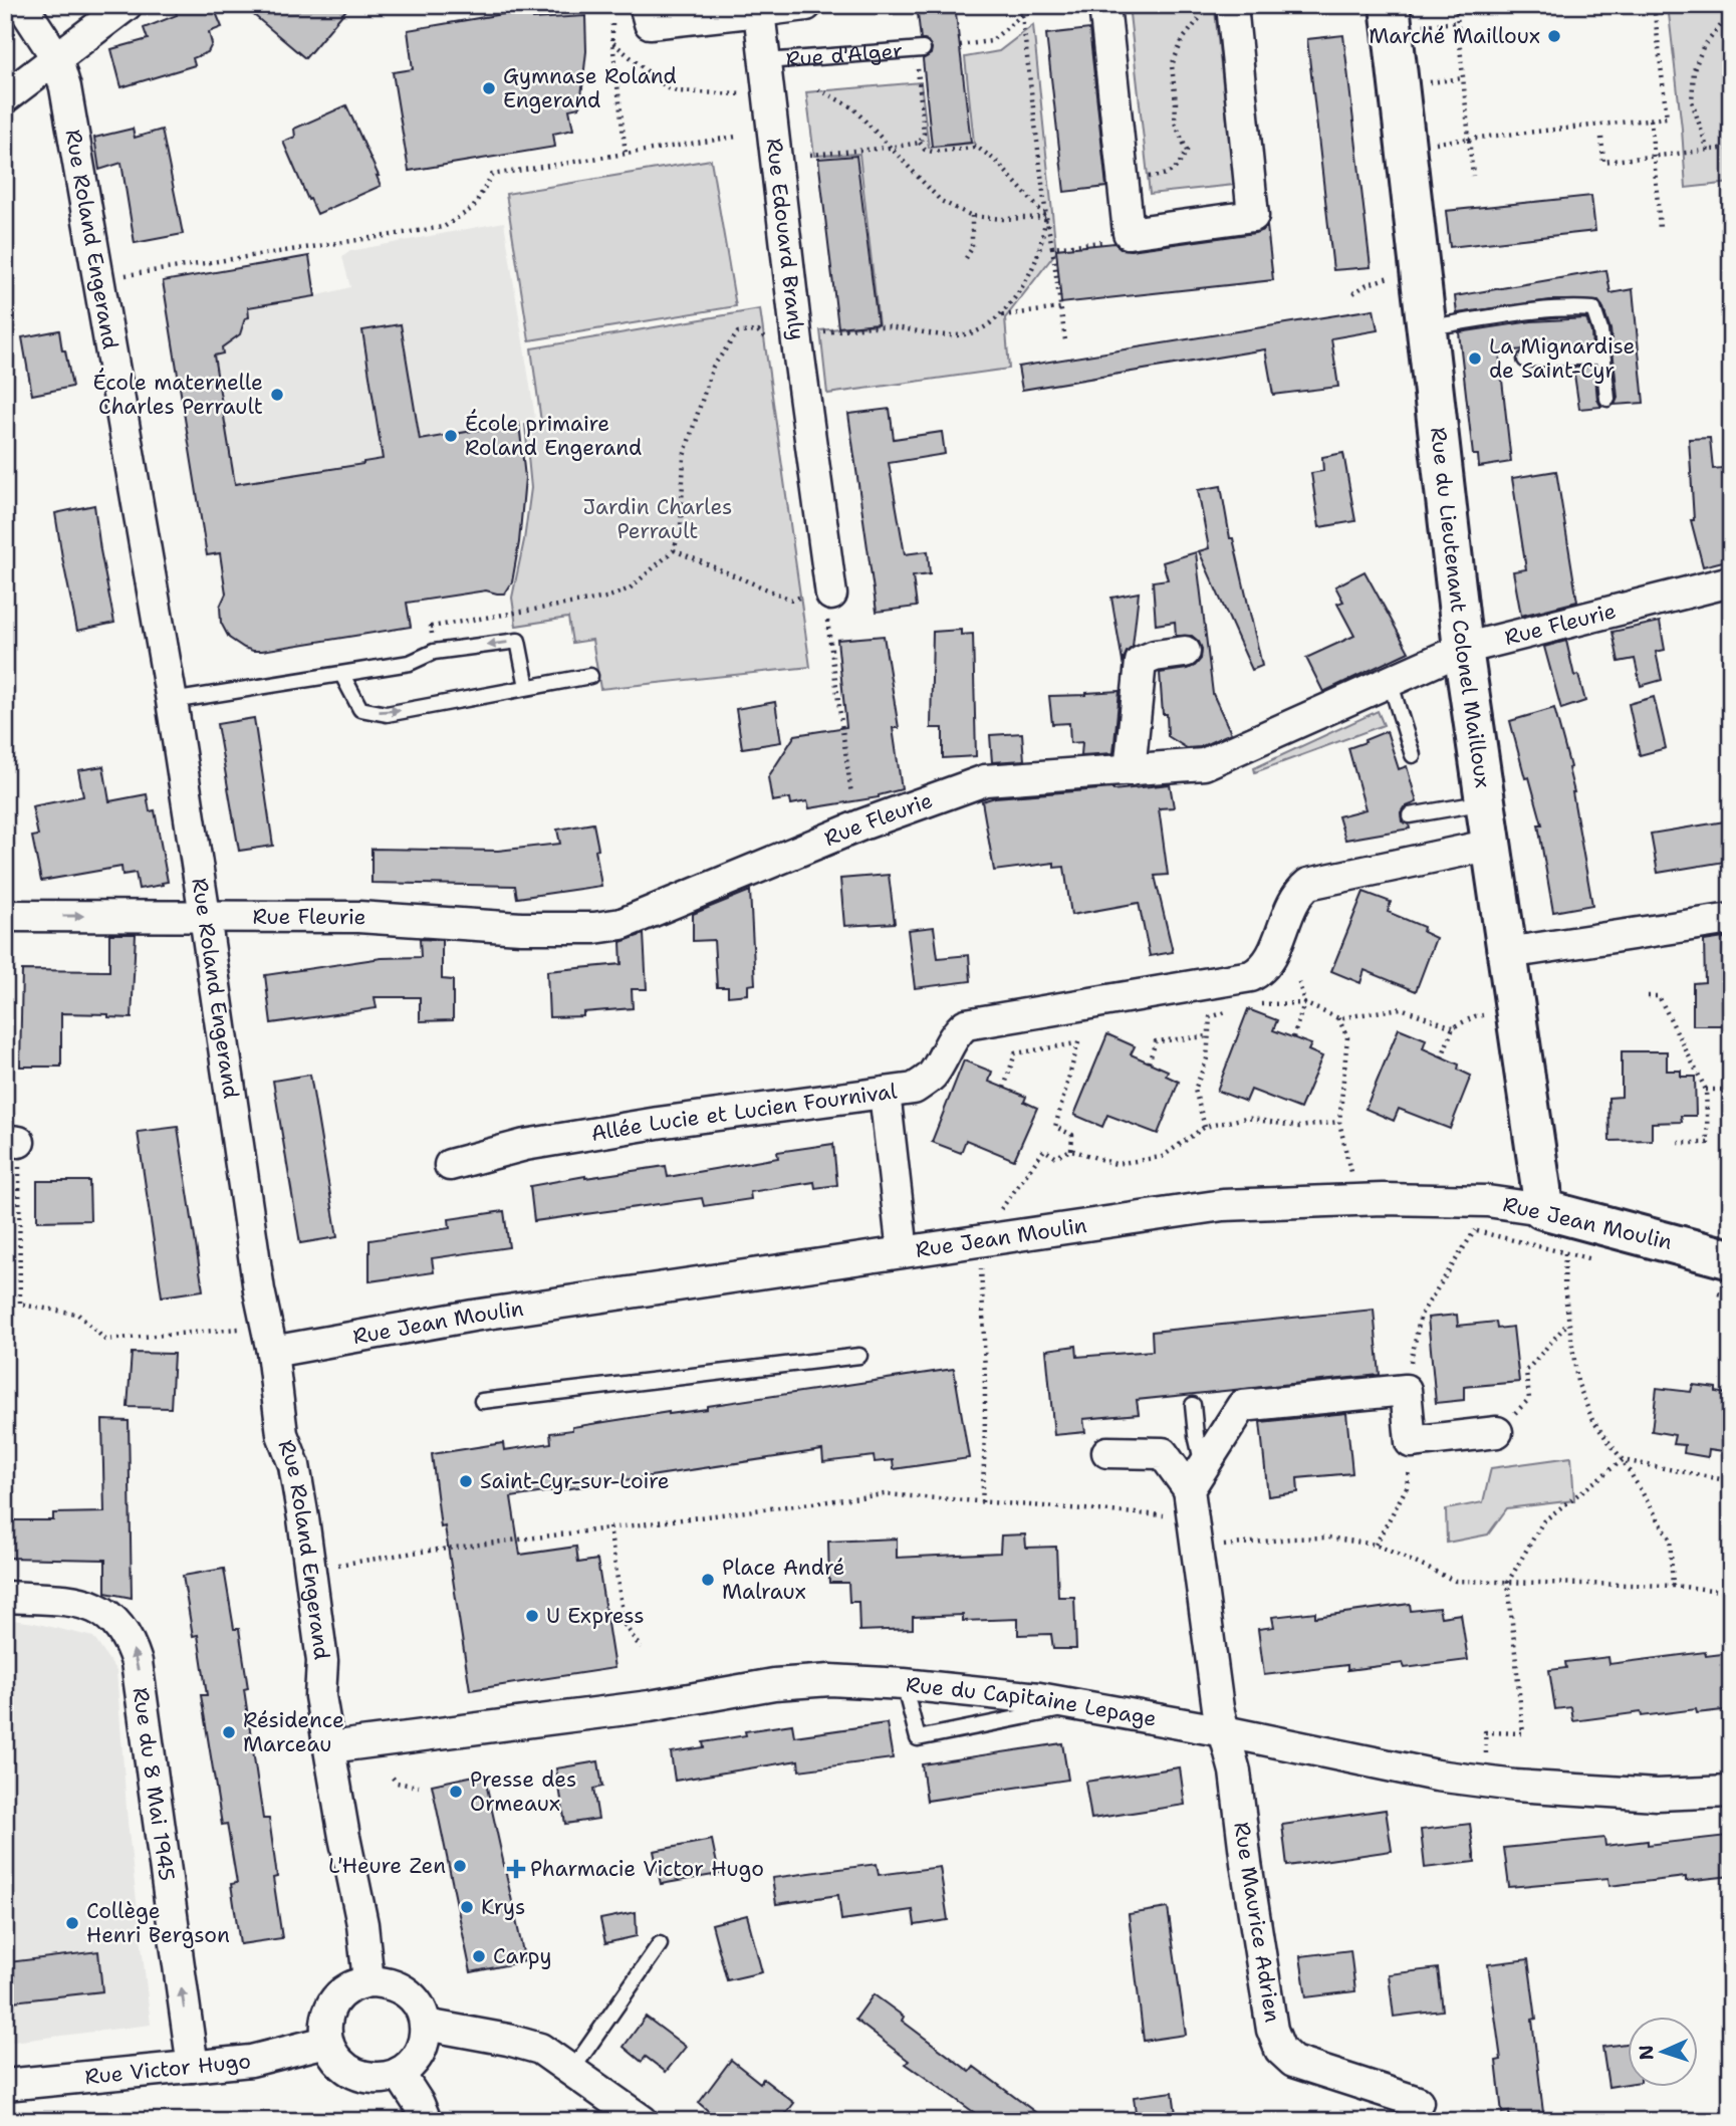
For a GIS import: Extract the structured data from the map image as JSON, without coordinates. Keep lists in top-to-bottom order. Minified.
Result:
{"streets":{"street":["Rue Roland Engerand","Rue Edouard Branly","Rue du Lieutenant Colonel Mailloux","Rue Fleurie","Allée Lucie et Lucien Fournival","Rue Jean Moulin","Rue du Capitaine Lepage","Rue du 8 Mai 1945","Rue Maurice Adrien","Rue Victor Hugo"],"lane":["Rue d'Alger"]},"crossings":[["Rue d'Alger","Rue Edouard Branly"],["Rue Roland Engerand","Rue Fleurie"],["Rue Roland Engerand","Rue Jean Moulin"],["Rue Roland Engerand","Rue du Capitaine Lepage"],["Rue Roland Engerand","Rue Victor Hugo"],["Rue du Lieutenant Colonel Mailloux","Rue Fleurie"],["Rue du Lieutenant Colonel Mailloux","Allée Lucie et Lucien Fournival"],["Rue du Lieutenant Colonel Mailloux","Rue Jean Moulin"],["Rue du Capitaine Lepage","Rue Maurice Adrien"],["Rue du 8 Mai 1945","Rue Victor Hugo"]],"one_way":["Rue du 8 Mai 1945"],"parks":["Jardin Charles Perrault"],"places":{"other":["Marché Mailloux","Gymnase Roland Engerand","La Mignardise de Saint-Cyr","École maternelle Charles Perrault","École primaire Roland Engerand","Saint-Cyr-sur-Loire","Place André Malraux","U Express","Résidence Marceau","Presse des Ormeaux","L'Heure Zen","Krys","Collège Henri Bergson","Carpy"],"health":["Pharmacie Victor Hugo"]},"north":"left"}
